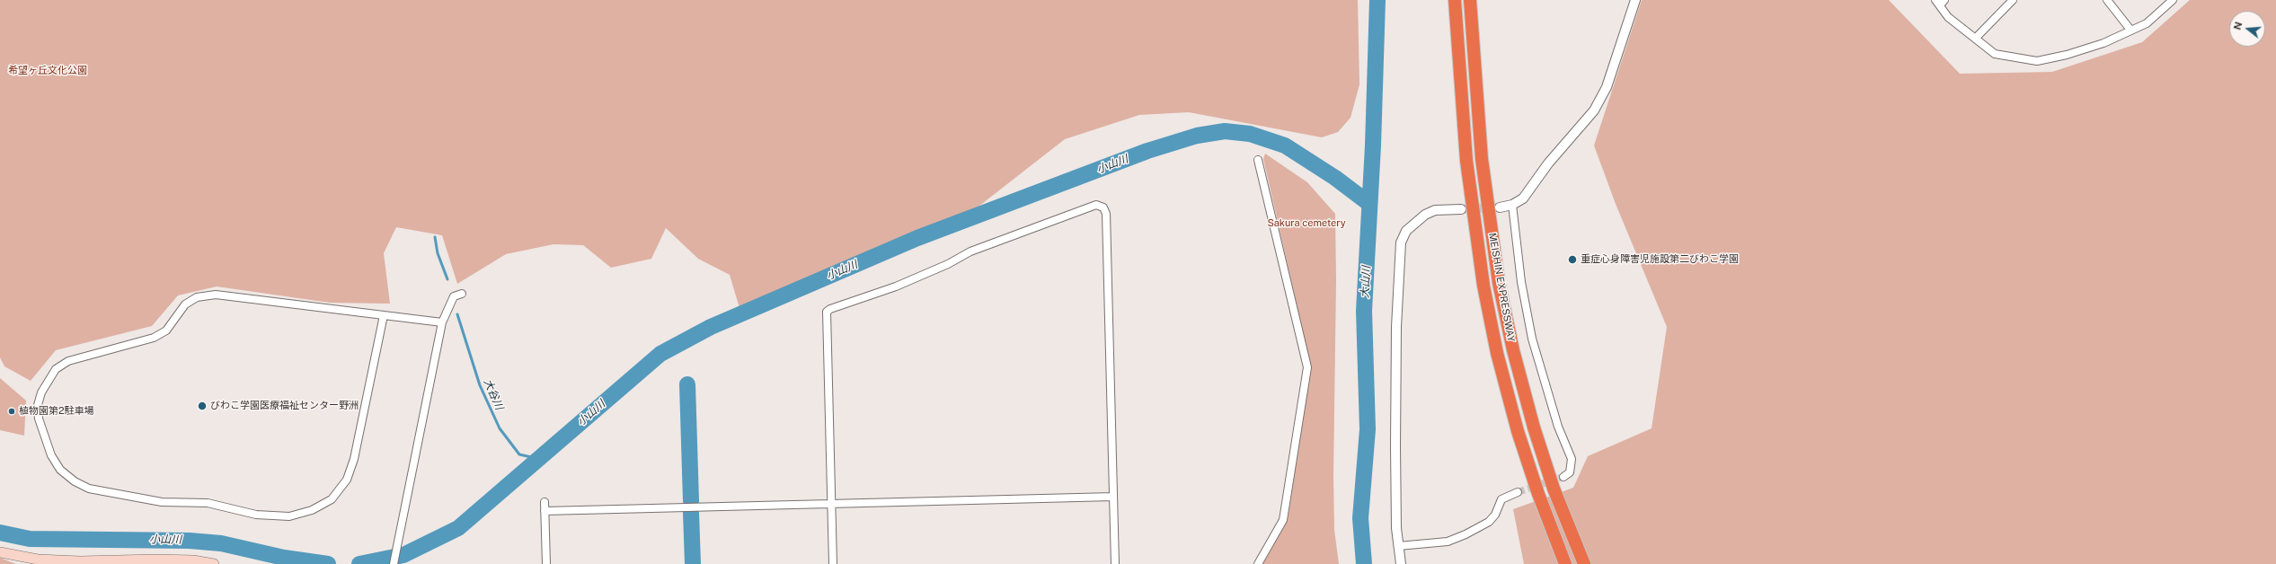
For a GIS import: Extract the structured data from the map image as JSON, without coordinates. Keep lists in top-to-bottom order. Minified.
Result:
{"streets":{"highway":["MEISHIN EXPRESSWAY"]},"water":["小山川","大山川","大谷川"],"parks":["希望ヶ丘文化公園","Sakura cemetery"],"places":["重症心身障害児施設第二びわこ学園","びわこ学園医療福祉センター野洲","植物園第2駐車場"],"north":"left"}
